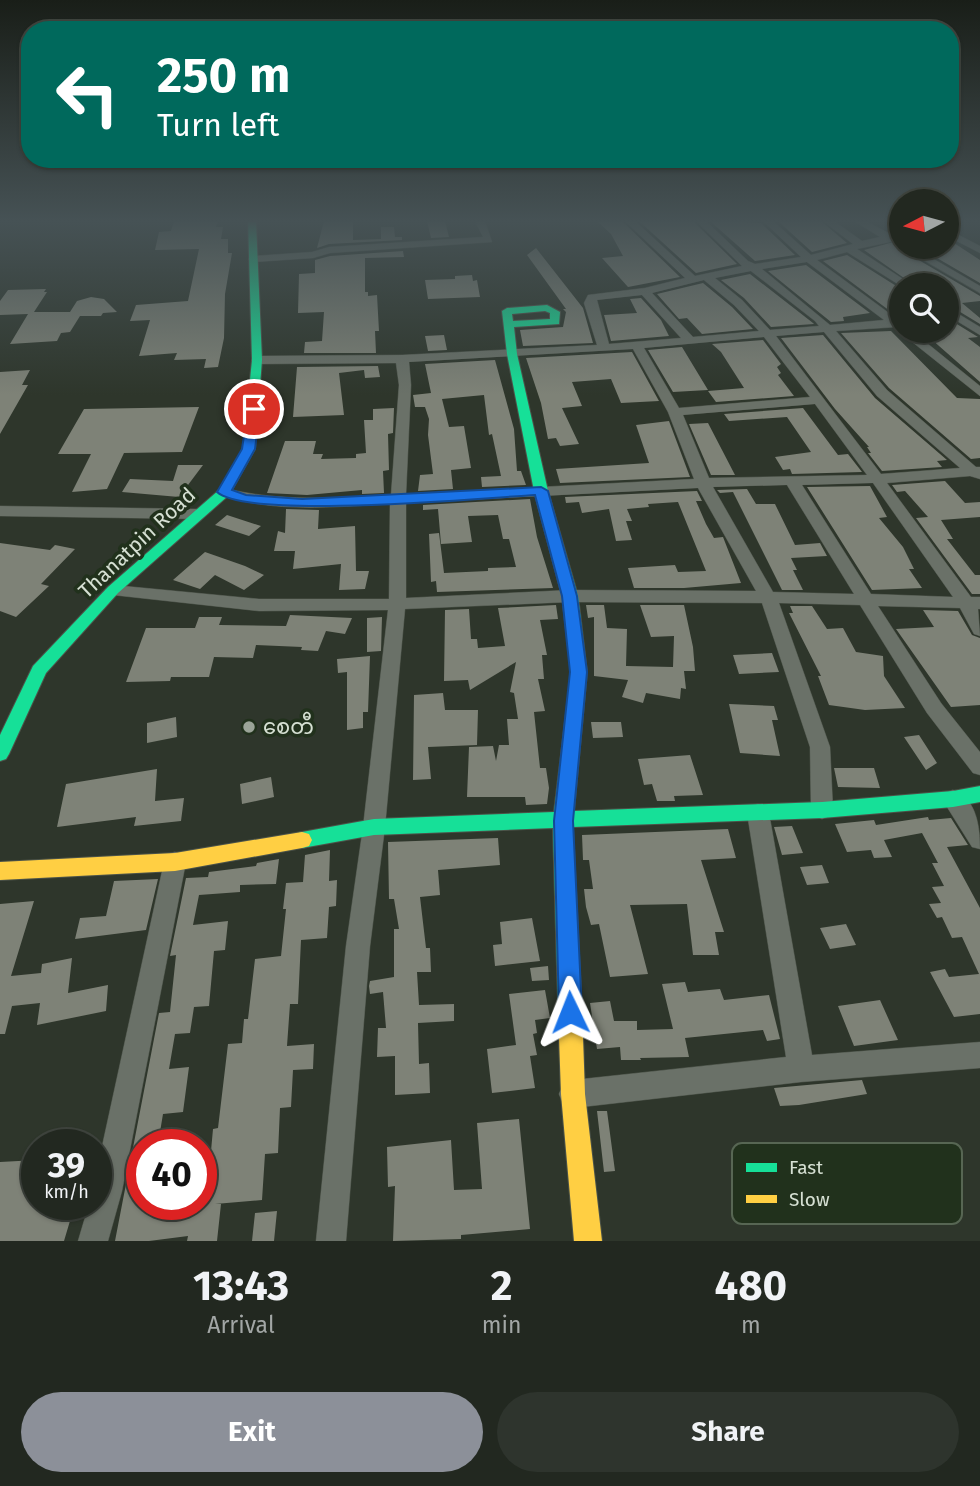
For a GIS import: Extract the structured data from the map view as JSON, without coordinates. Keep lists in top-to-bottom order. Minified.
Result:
{"streets":{"street":["Thanatpin Road"]},"places":["စေတီ"],"legend":["Fast","Slow"],"north":"left","page":{"turn":["250 m","Turn left"],"speed":"39 km/h","limit":"40","eta":["13:43","Arrival","2","min","480","m"],"buttons":["Exit","Share"]}}
